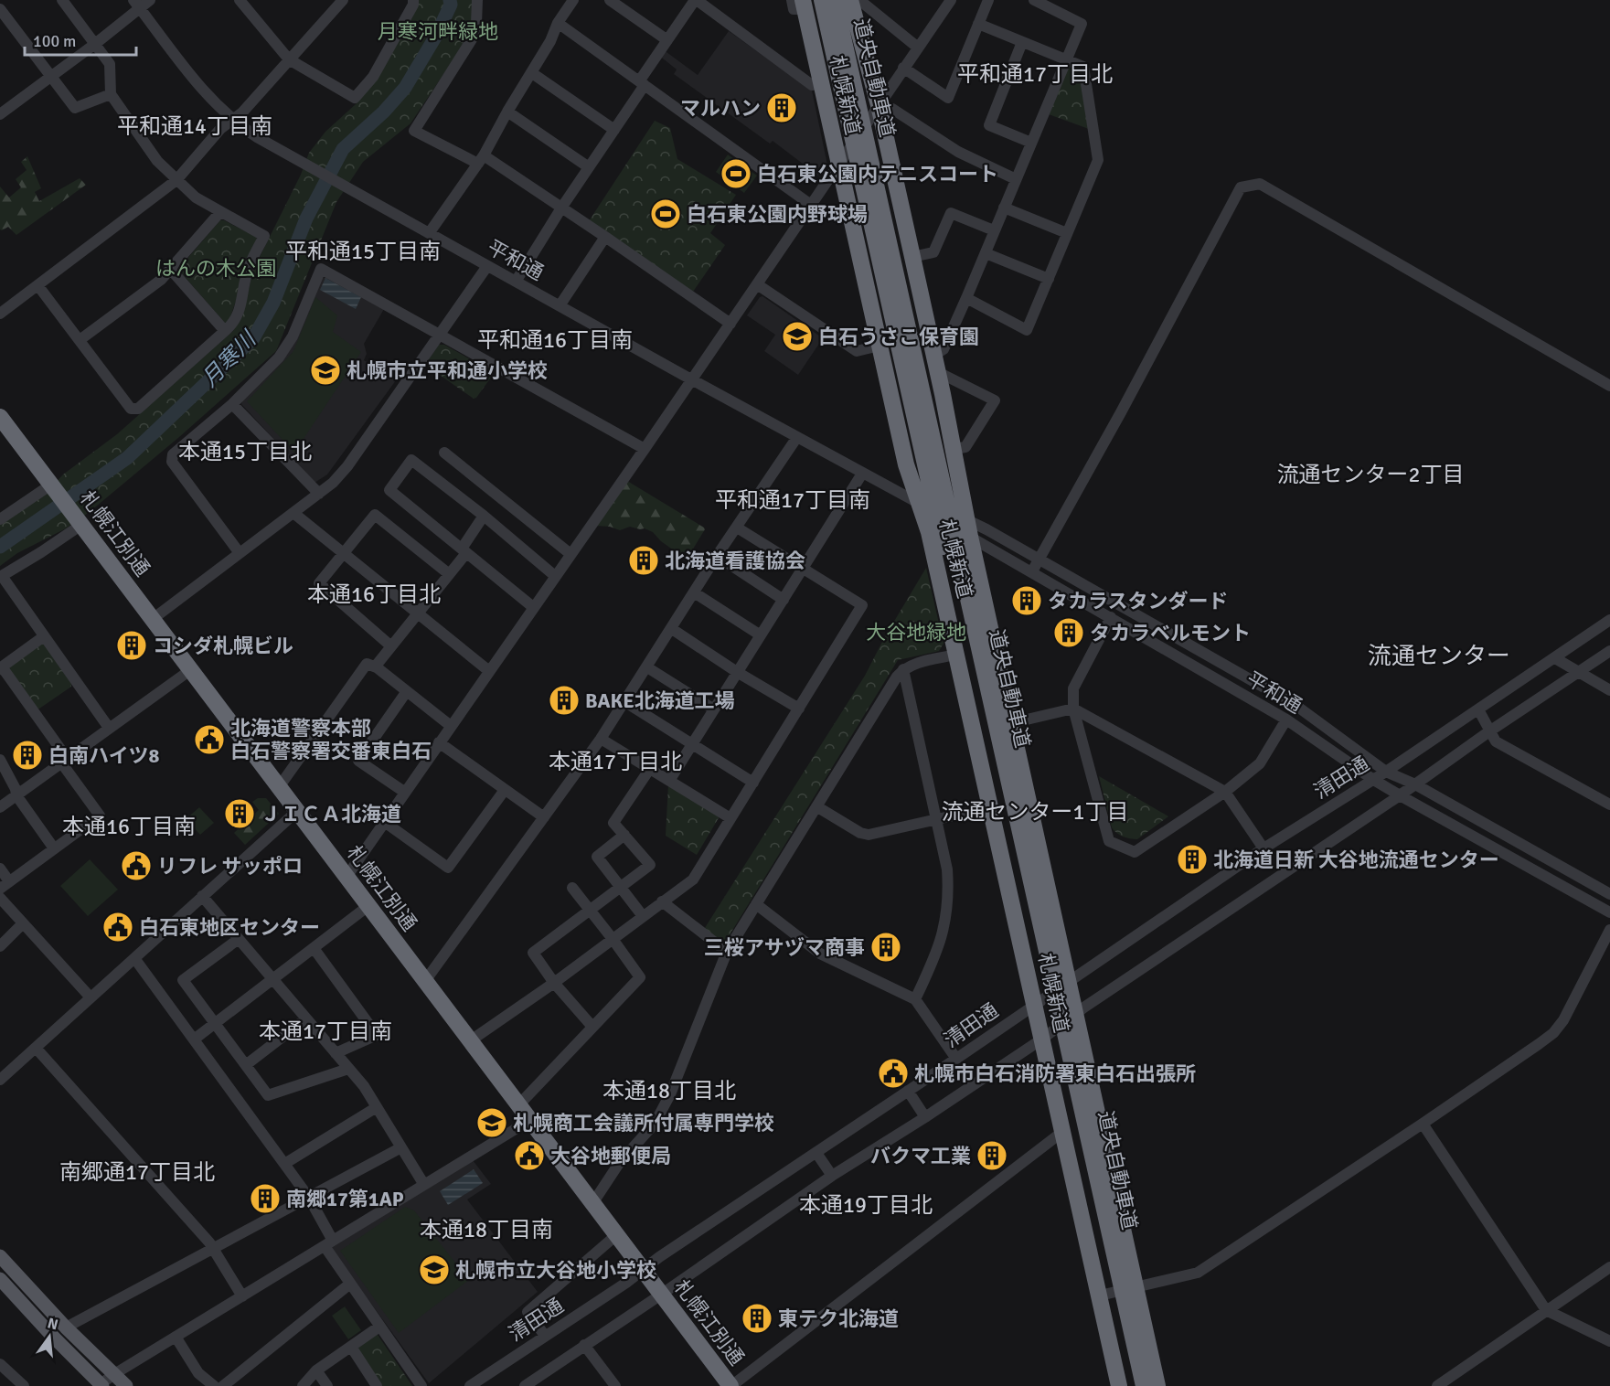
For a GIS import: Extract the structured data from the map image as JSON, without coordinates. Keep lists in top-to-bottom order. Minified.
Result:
{"streets":{"highway":["道央自動車道","札幌新道","札幌江別通"],"street":["平和通","清田通"]},"crossings":[["札幌新道","平和通"],["札幌新道","清田通"],["平和通","清田通"],["札幌江別通","清田通"]],"districts":["平和通17丁目北","平和通14丁目南","平和通15丁目南","平和通16丁目南","本通15丁目北","流通センター2丁目","平和通17丁目南","本通16丁目北","流通センター","本通17丁目北","流通センター1丁目","本通16丁目南","本通17丁目南","本通18丁目北","南郷通17丁目北","本通19丁目北","本通18丁目南"],"water":["月寒川"],"parks":["月寒河畔緑地","はんの木公園","大谷地緑地"],"places":{"building":["マルハン","北海道看護協会","タカラスタンダード","タカラベルモント","コシダ札幌ビル","BAKE北海道工場","白南ハイツ8","ＪＩＣＡ北海道","北海道日新 大谷地流通センター","三桜アサヅマ商事","バクマ工業","南郷17第1AP","東テク北海道"],"sports":["白石東公園内テニスコート","白石東公園内野球場"],"school or university":["白石うさこ保育園","札幌市立平和通小学校","札幌商工会議所付属専門学校","札幌市立大谷地小学校"],"public building":["北海道警察本部 白石警察署交番東白石","リフレ サッポロ","白石東地区センター","札幌市白石消防署東白石出張所","大谷地郵便局"]},"scale_bar":"100 m","north":"top"}
